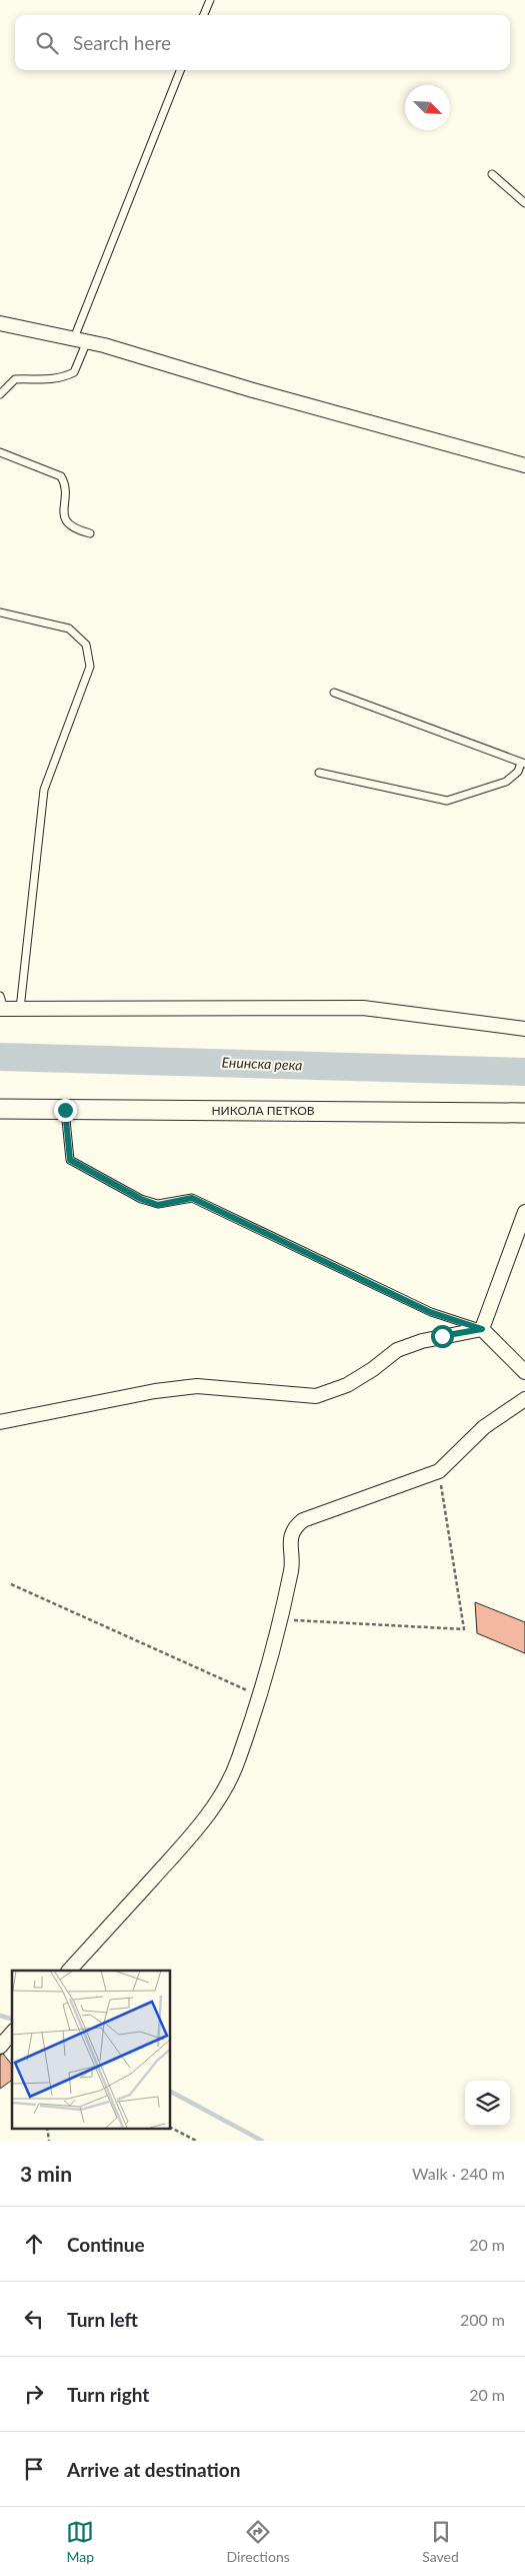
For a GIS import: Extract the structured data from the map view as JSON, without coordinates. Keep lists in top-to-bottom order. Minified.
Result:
{"streets":{"main road":["НИКОЛА ПЕТКОВ"]},"water":["Енинска река"],"north":"bottom right","page":{"search":"Search here","heading":["3 min","Walk · 240 m"],"list":[["Continue","20 m"],["Turn left","200 m"],["Turn right","20 m"],"Arrive at destination"],"nav":["Map","Directions","Saved"]}}
